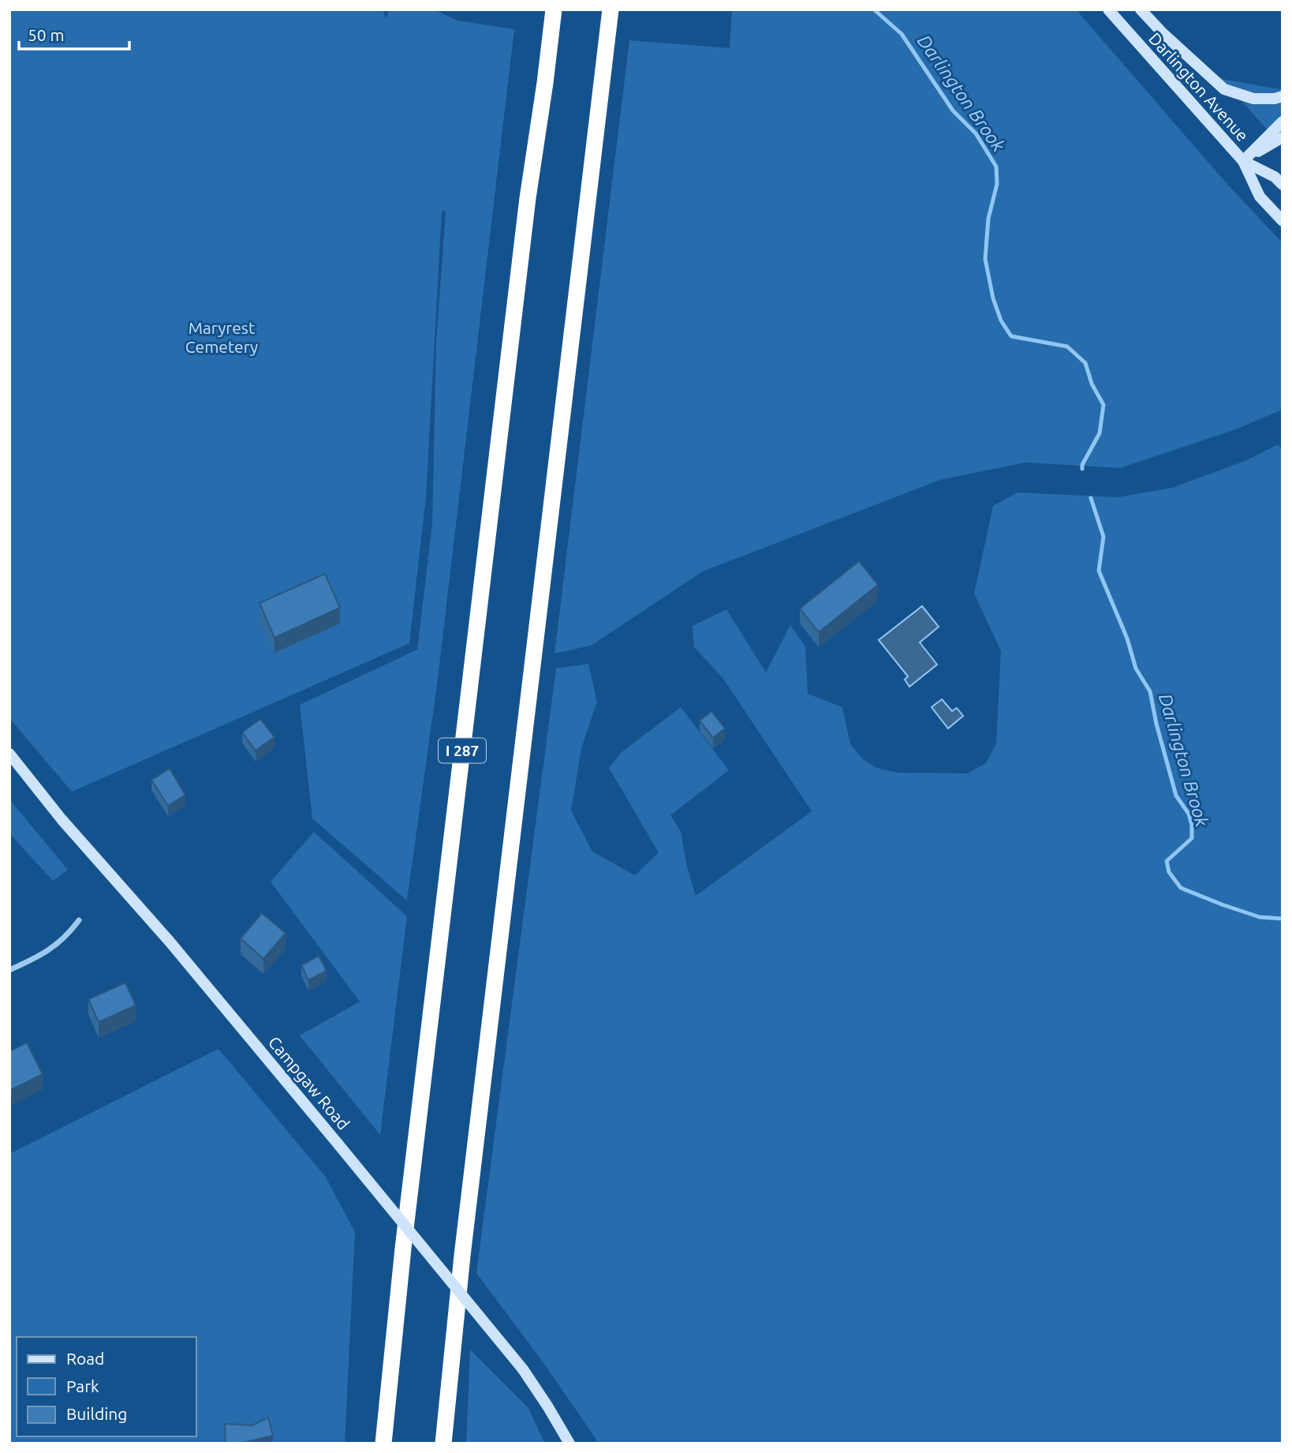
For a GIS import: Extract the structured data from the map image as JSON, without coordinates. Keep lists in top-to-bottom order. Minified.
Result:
{"streets":{"highway":["I 287"],"main road":["Darlington Avenue","Campgaw Road"]},"water":["Darlington Brook"],"parks":["Maryrest Cemetery"],"legend":["Road","Park","Building"],"scale_bar":"50 m"}
